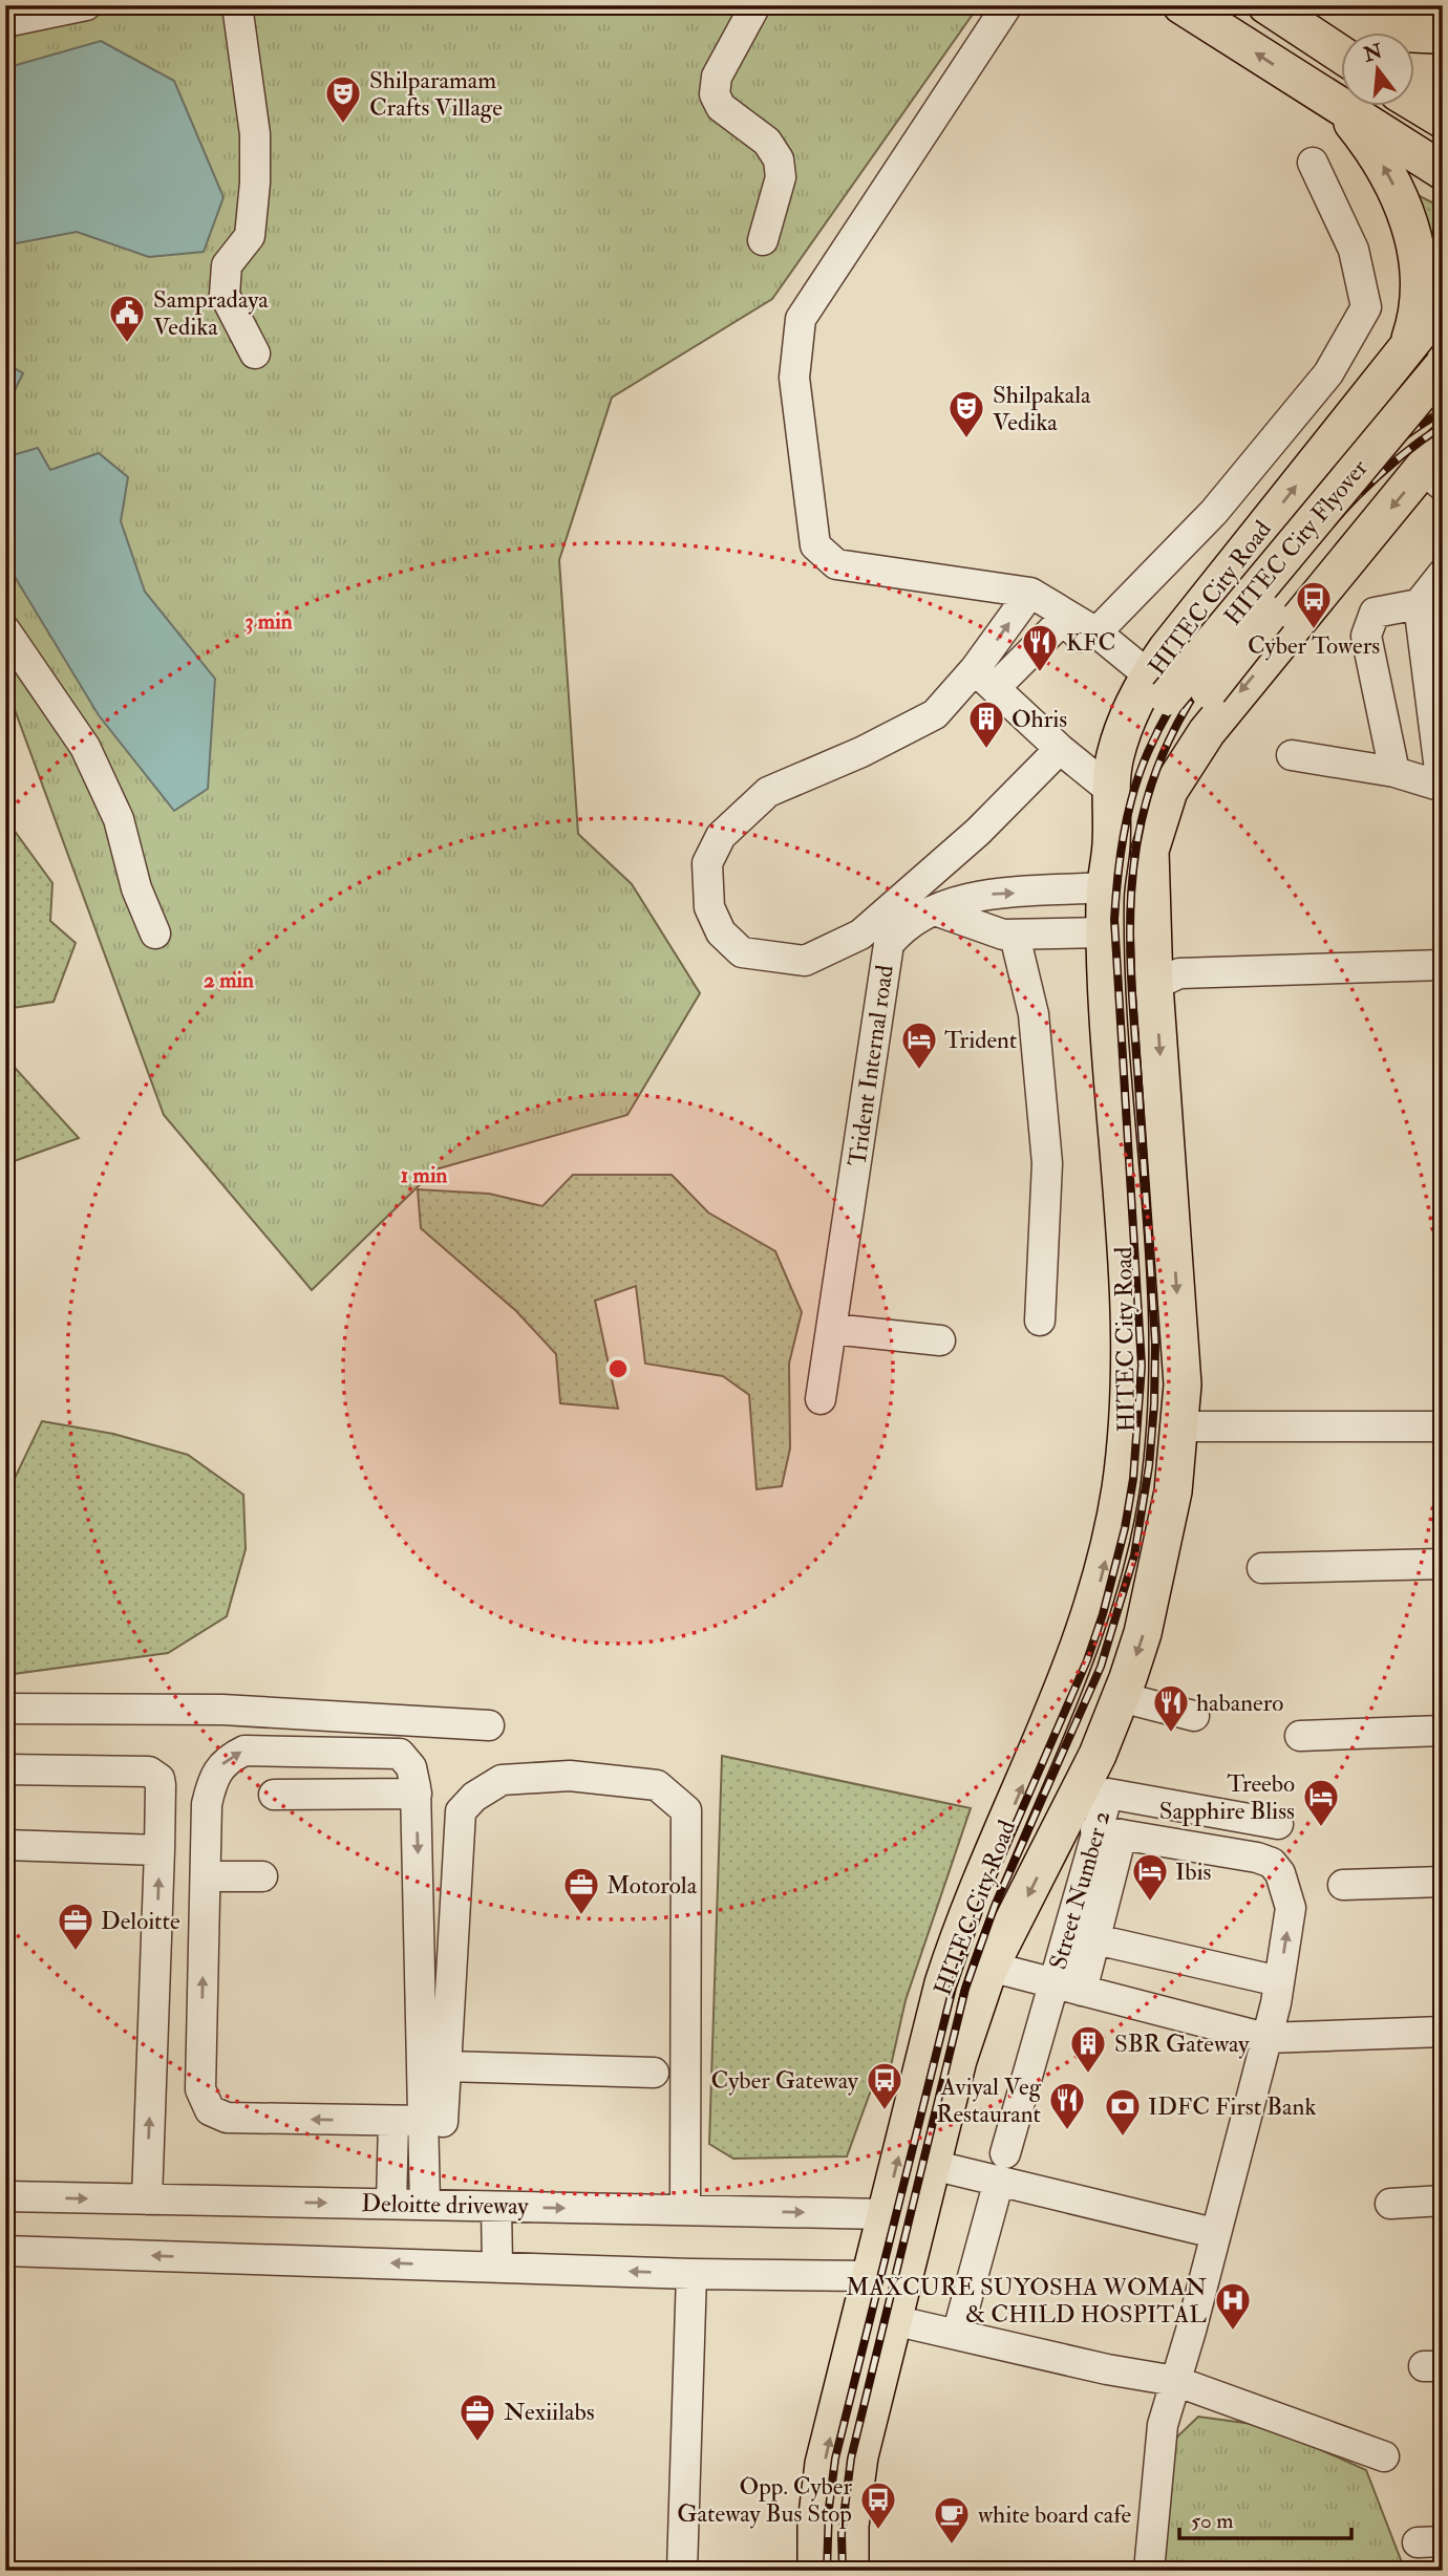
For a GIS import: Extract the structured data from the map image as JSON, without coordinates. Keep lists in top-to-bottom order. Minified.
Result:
{"streets":{"main road":["HITEC City Flyover","HITEC City Road"],"street":["Trident Internal road","Street Number 2","Deloitte driveway"]},"crossings":[["HITEC City Flyover","HITEC City Road"],["HITEC City Road","Trident Internal road"],["HITEC City Road","Deloitte driveway"]],"places":{"theatre":["Shilparamam Crafts Village","Shilpakala Vedika"],"public building":["Sampradaya Vedika"],"bus stop":["Cyber Towers","Cyber Gateway","Opp. Cyber Gateway Bus Stop"],"restaurant":["KFC","habanero","Aviyal Veg Restaurant"],"building":["Ohris","SBR Gateway"],"hotel":["Trident","Treebo Sapphire Bliss","Ibis"],"office":["Motorola","Deloitte","Nexiilabs"],"bank":["IDFC First Bank"],"hospital":["MAXCURE SUYOSHA WOMAN & CHILD HOSPITAL"],"cafe":["white board cafe"]},"scale_bar":"50 m","north":"top","rings":["3 min","2 min","1 min"]}
